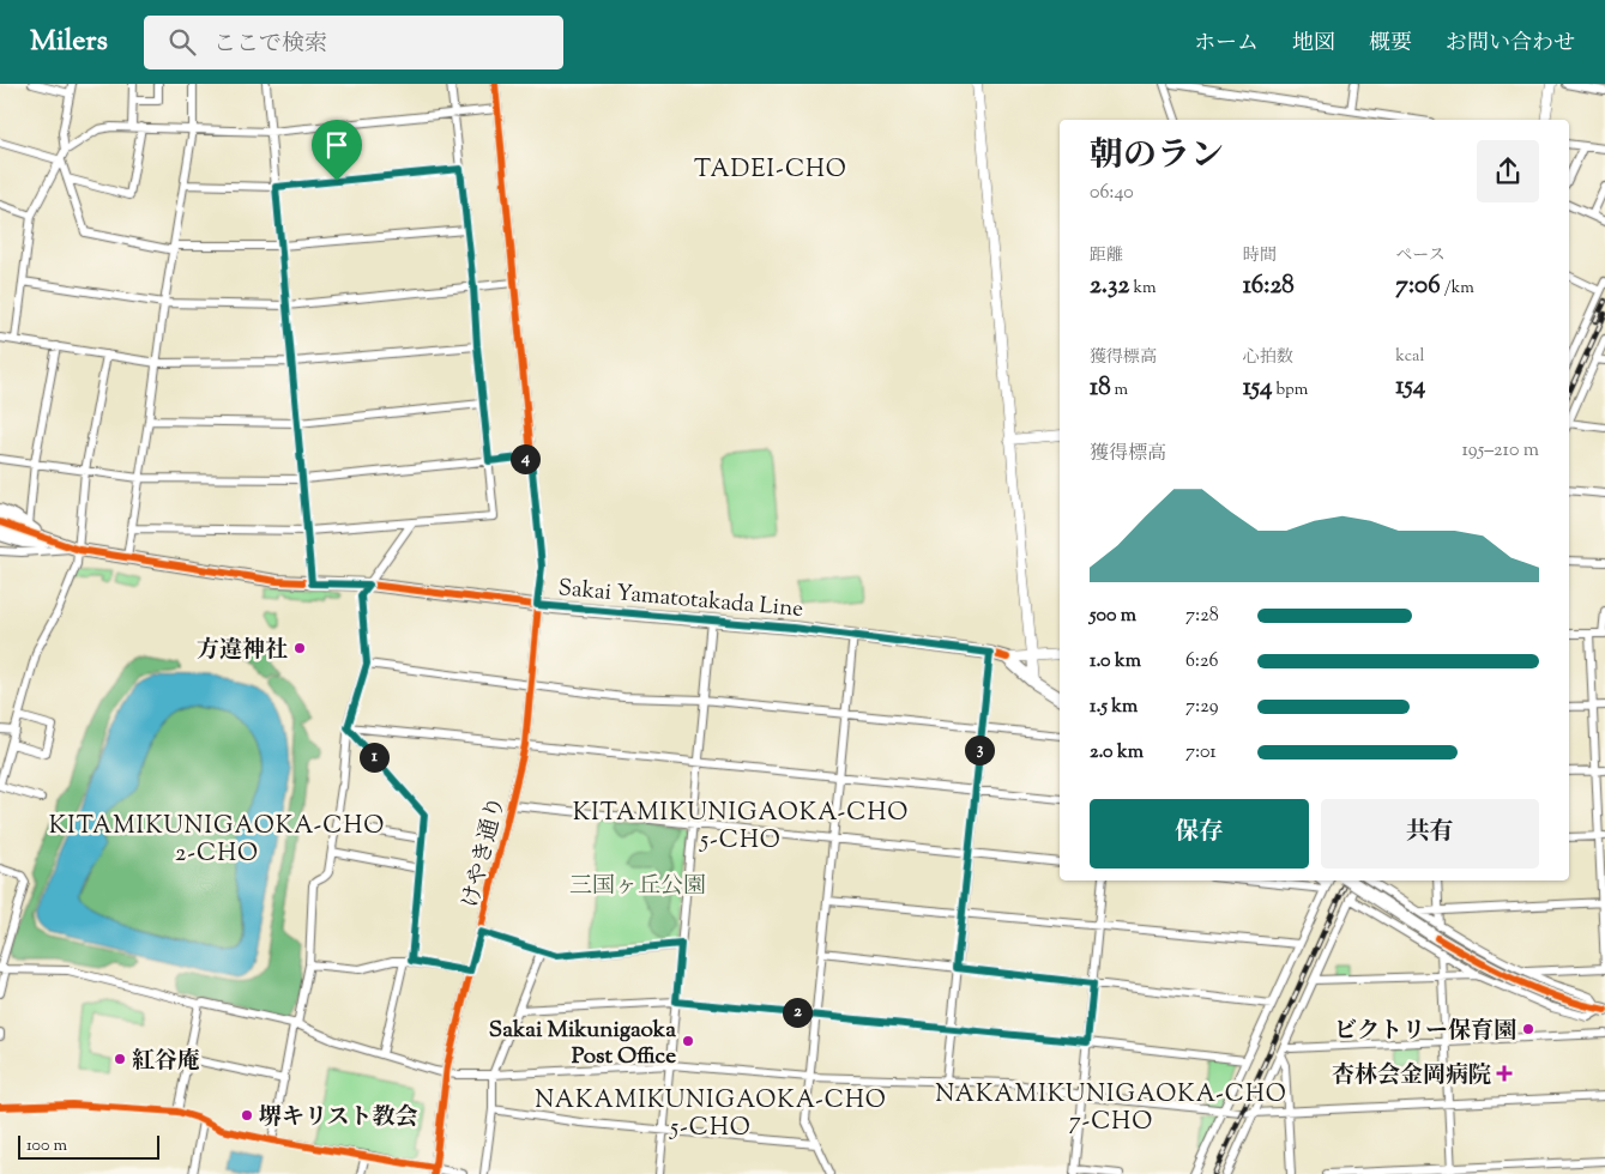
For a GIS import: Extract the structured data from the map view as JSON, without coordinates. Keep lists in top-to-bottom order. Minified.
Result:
{"streets":{"main road":["Sakai Yamatotakada Line"],"street":["けやき通り"]},"crossings":[["Sakai Yamatotakada Line","けやき通り"]],"districts":["TADEI-CHO","KITAMIKUNIGAOKA-CHO 5-CHO","KITAMIKUNIGAOKA-CHO 2-CHO","NAKAMIKUNIGAOKA-CHO 7-CHO","NAKAMIKUNIGAOKA-CHO 5-CHO"],"parks":["三国ヶ丘公園"],"places":{"other":["方違神社","ビクトリー保育園","Sakai Mikunigaoka Post Office","紅谷庵","堺キリスト教会"],"health":["杏林会金岡病院"]},"scale_bar":"100 m","page":{"header":"Milers","search":"ここで検索","nav":["ホーム","地図","概要","お問い合わせ"],"heading":["朝のラン","06:40"],"stats":[["距離","2.32 km"],["時間","16:28"],["ペース","7:06 /km"],["獲得標高","18 m"],["心拍数","154 bpm"],["kcal","154"]],"chart":["獲得標高","195–210 m"],"pins":["4","3","1","2"],"list":[{"name":"500 m","note":"7:28"},{"name":"1.0 km","note":"6:26"},{"name":"1.5 km","note":"7:29"},{"name":"2.0 km","note":"7:01"}],"buttons":["保存","共有"],"scale":"100 m"}}
